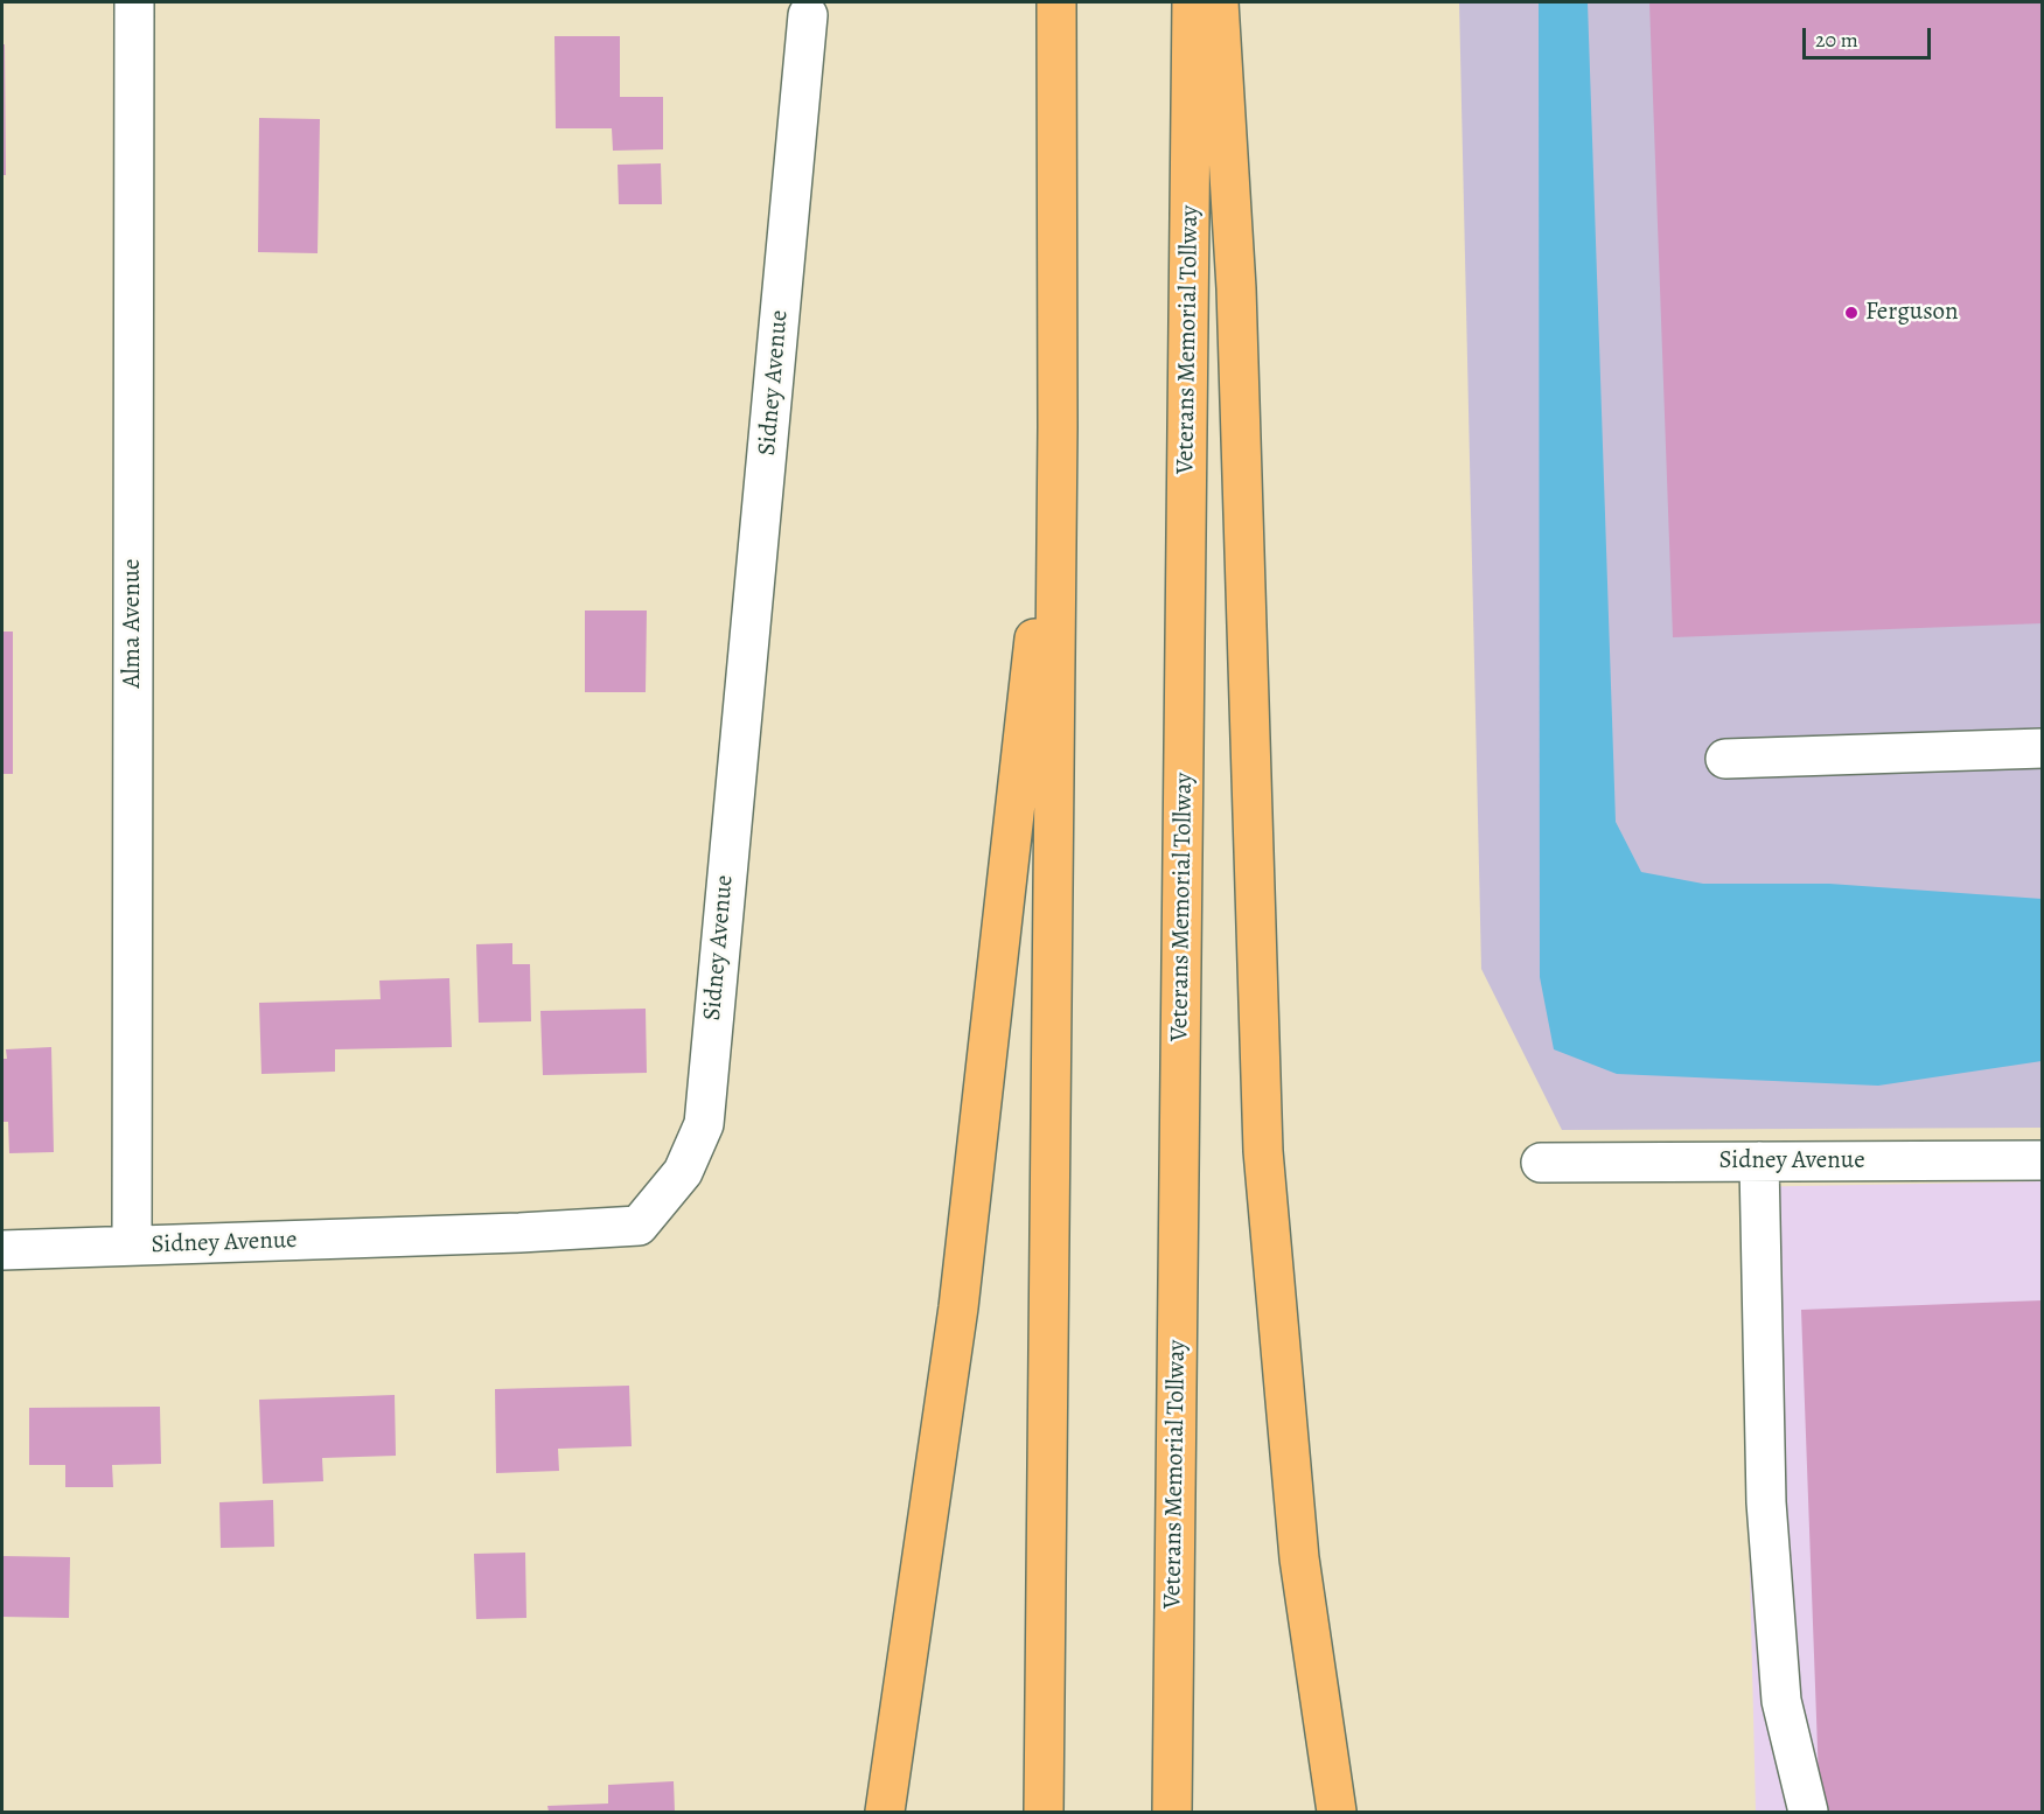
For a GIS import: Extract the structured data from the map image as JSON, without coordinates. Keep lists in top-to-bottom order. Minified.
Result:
{"streets":{"highway":["Veterans Memorial Tollway"],"street":["Sidney Avenue","Alma Avenue"]},"crossings":[["Sidney Avenue","Alma Avenue"]],"places":["Ferguson"],"scale_bar":"20 m"}
